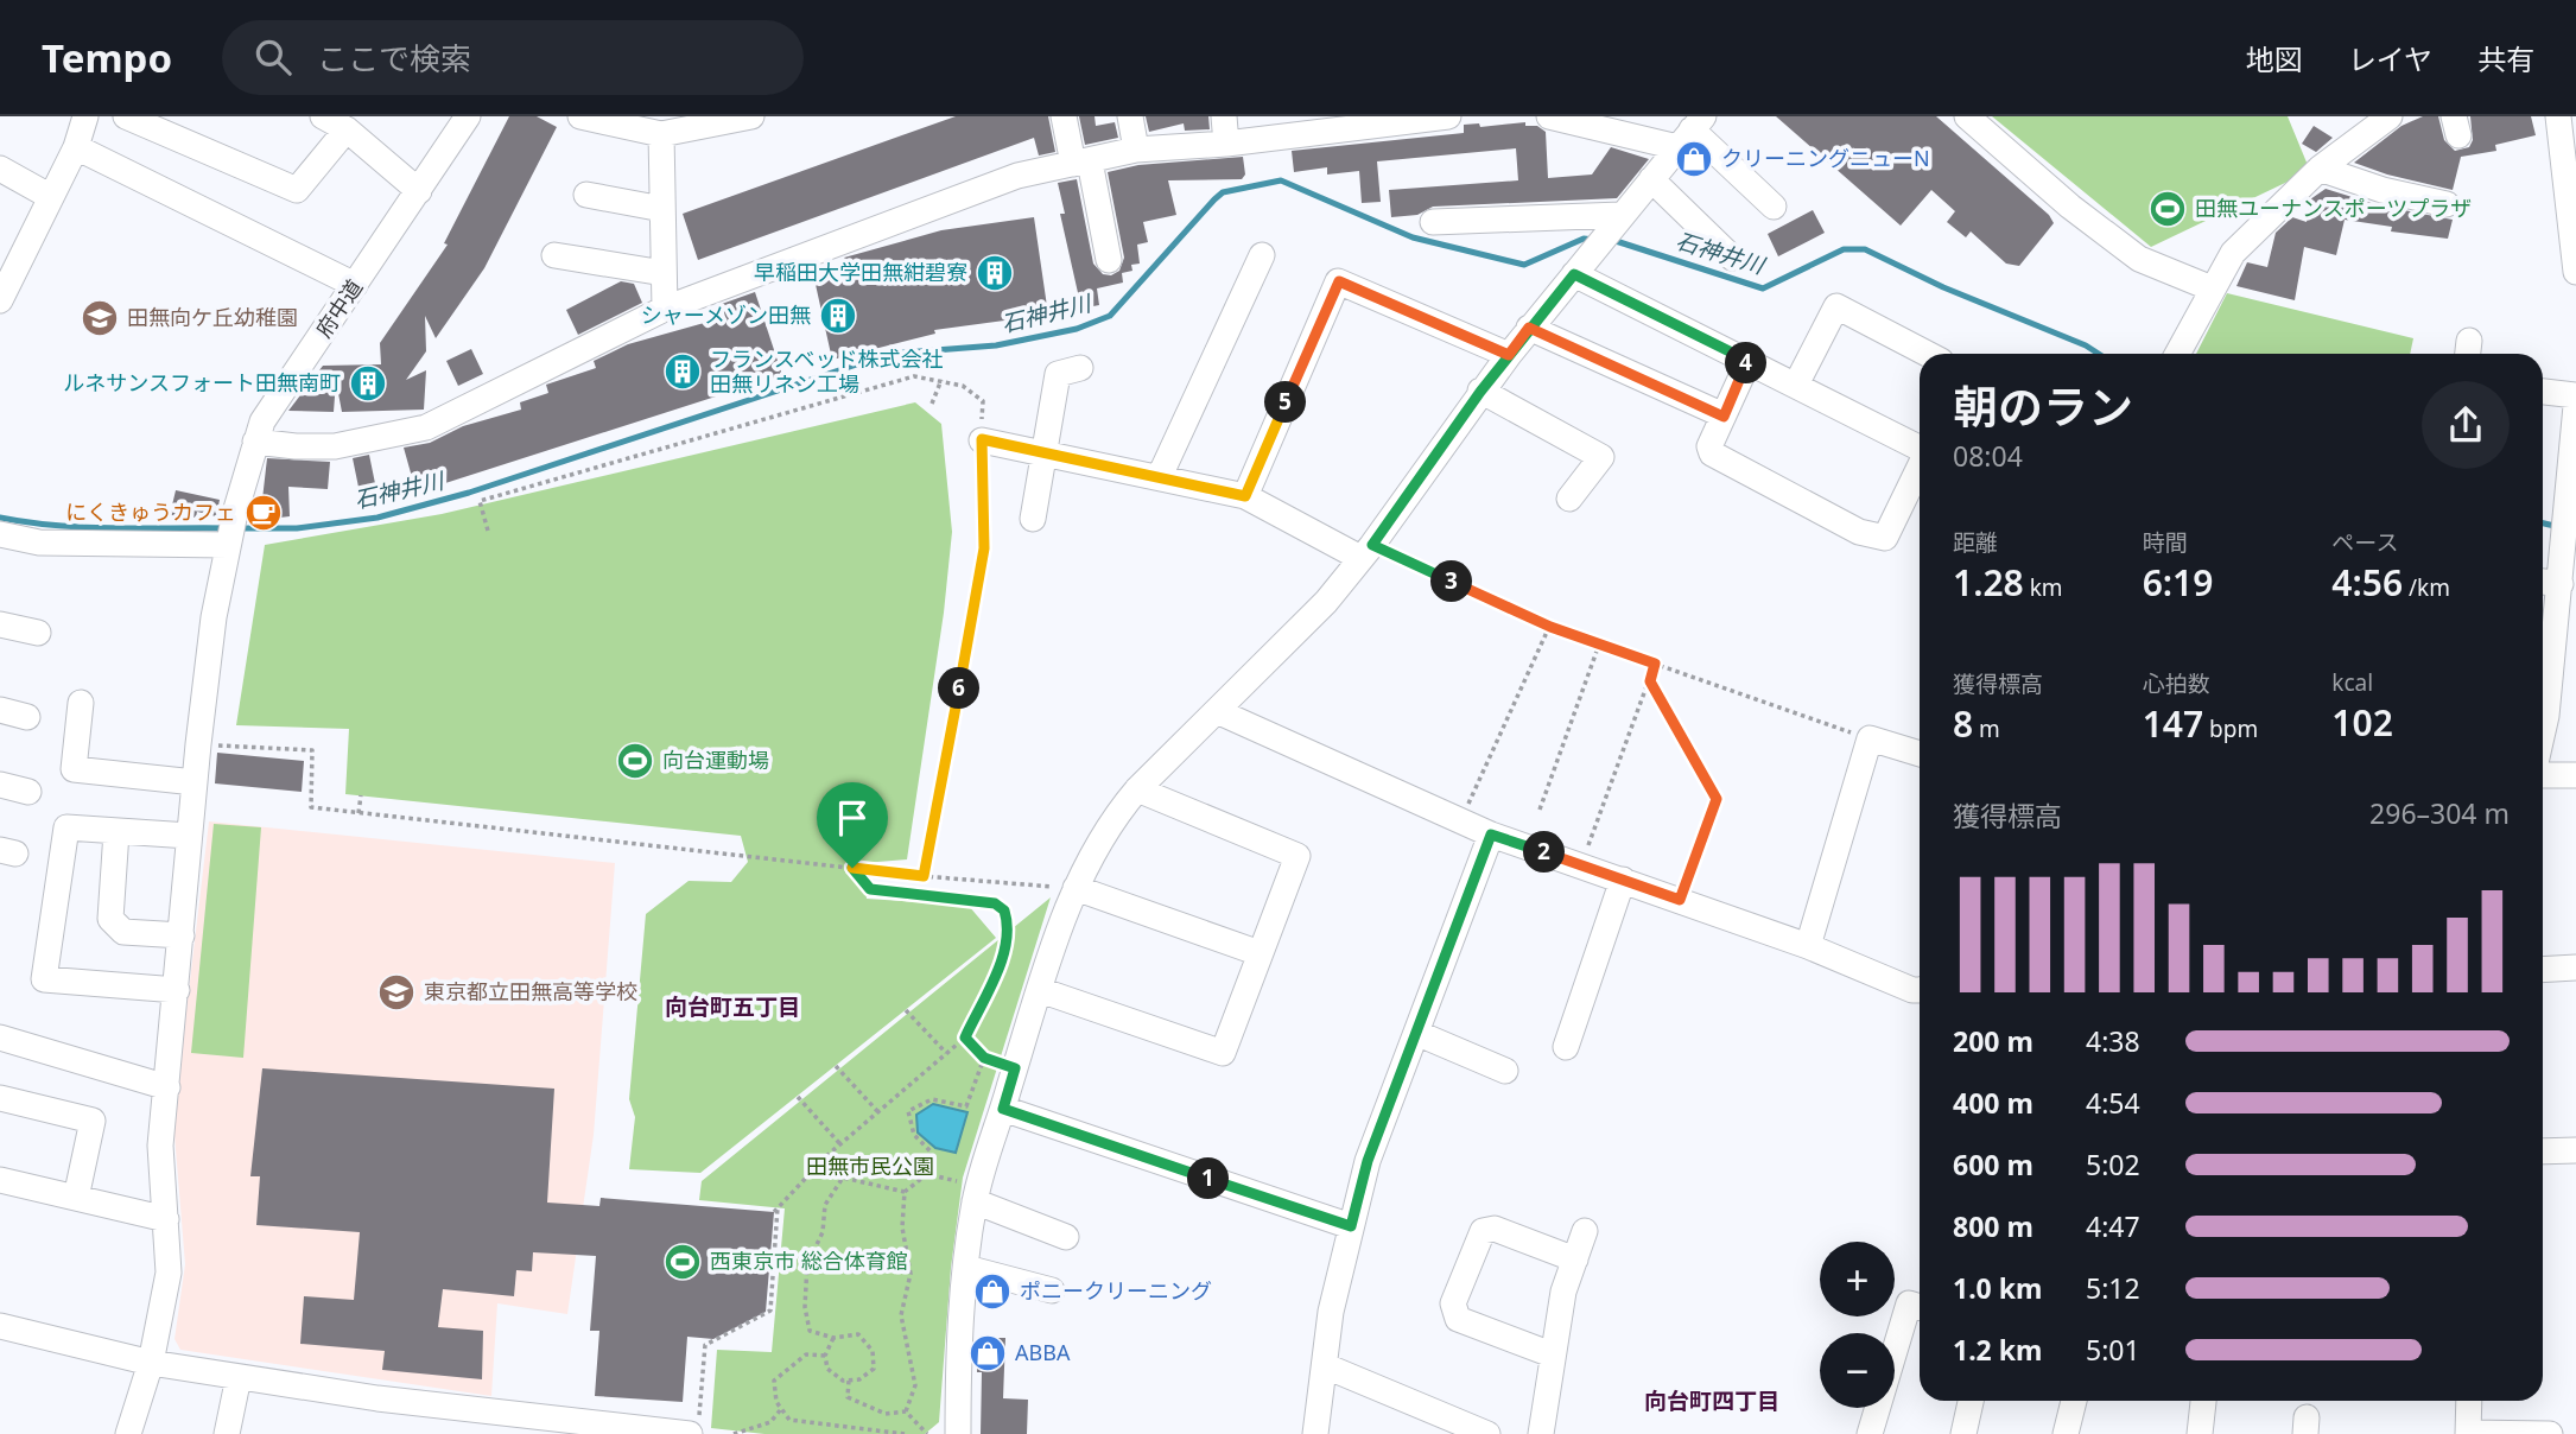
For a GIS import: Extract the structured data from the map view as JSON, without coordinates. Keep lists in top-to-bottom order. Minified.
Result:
{"streets":{"street":["府中道"]},"districts":["向台町五丁目","向台町四丁目"],"water":["石神井川"],"parks":["田無市民公園"],"places":{"shop":["クリーニングニューN","ポニークリーニング","ABBA"],"sports":["田無ユーナンスポーツプラザ","向台運動場","西東京市 総合体育館"],"building":["早稲田大学田無紺碧寮","シャーメゾン田無","フランスベッド株式会社 田無リネン工場","ルネサンスフォート田無南町"],"school or university":["田無向ケ丘幼稚園","東京都立田無高等学校"],"cafe":["にくきゅうカフェ"]},"page":{"header":"Tempo","search":"ここで検索","nav":["地図","レイヤ","共有"],"pins":["4","5","3","6","2","1"],"heading":["朝のラン","08:04"],"stats":[["距離","1.28 km"],["時間","6:19"],["ペース","4:56 /km"],["獲得標高","8 m"],["心拍数","147 bpm"],["kcal","102"]],"chart":["獲得標高","296–304 m"],"list":[{"name":"200 m","note":"4:38"},{"name":"400 m","note":"4:54"},{"name":"600 m","note":"5:02"},{"name":"800 m","note":"4:47"},{"name":"1.0 km","note":"5:12"},{"name":"1.2 km","note":"5:01"}],"map_buttons":["+","−"]}}
